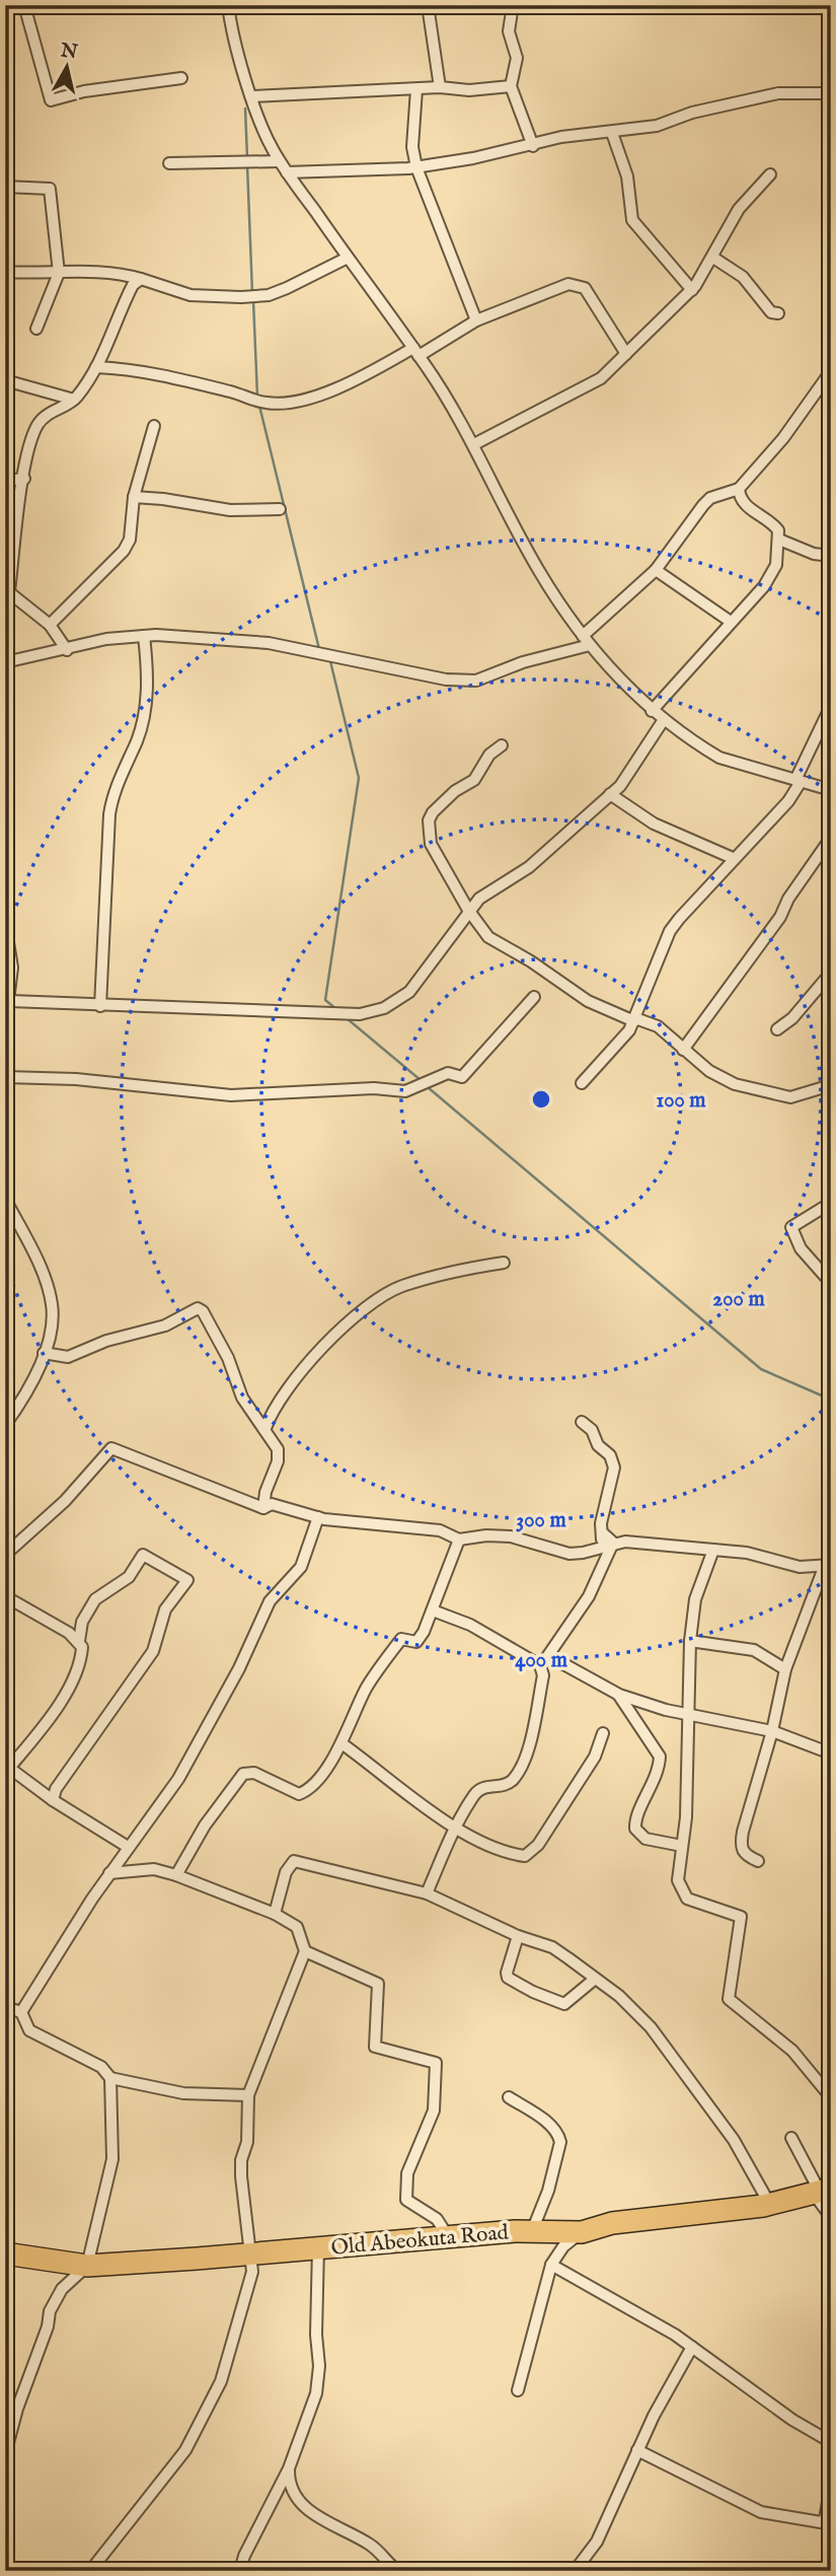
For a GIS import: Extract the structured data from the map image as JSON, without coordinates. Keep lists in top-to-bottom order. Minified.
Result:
{"streets":{"highway":["Old Abeokuta Road"]},"north":"top","rings":["100 m","200 m","300 m","400 m"]}
